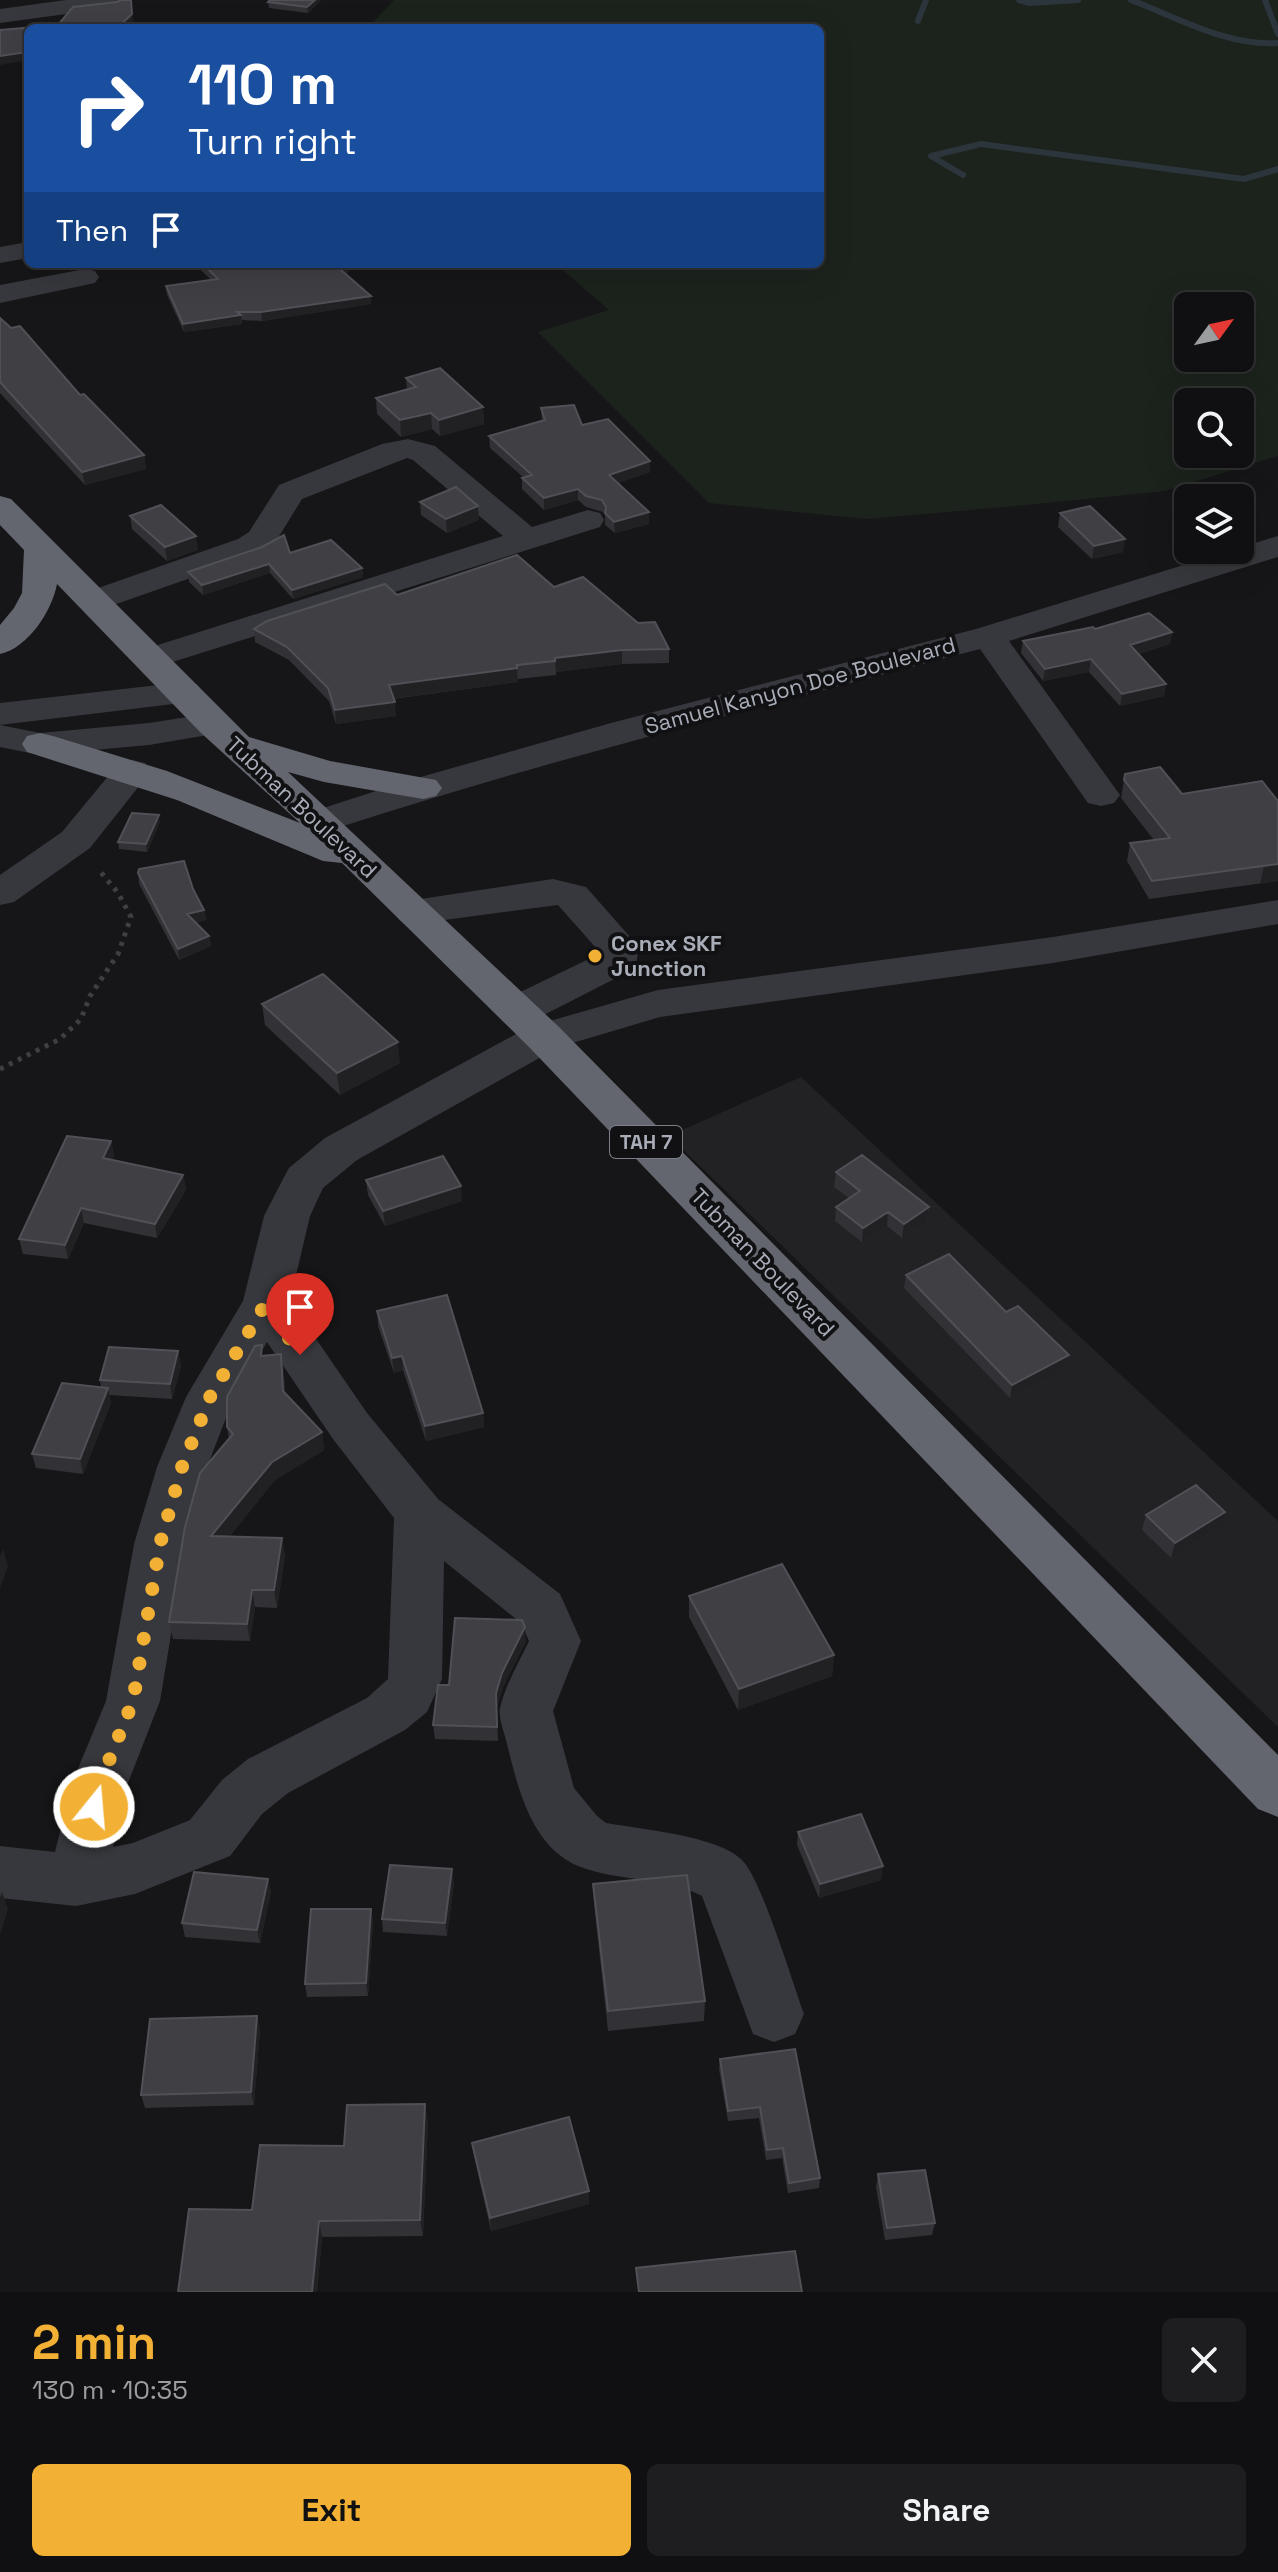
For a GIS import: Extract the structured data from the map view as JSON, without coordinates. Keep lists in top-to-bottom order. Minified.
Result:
{"streets":{"highway":["Tubman Boulevard","TAH 7"],"street":["Samuel Kanyon Doe Boulevard"]},"crossings":[["Samuel Kanyon Doe Boulevard","Tubman Boulevard"]],"places":["Conex SKF Junction"],"north":"top right","page":{"turn":["110 m","Turn right"],"then":"Then","heading":["2 min","130 m · 10:35"],"buttons":["Exit","Share"]}}
